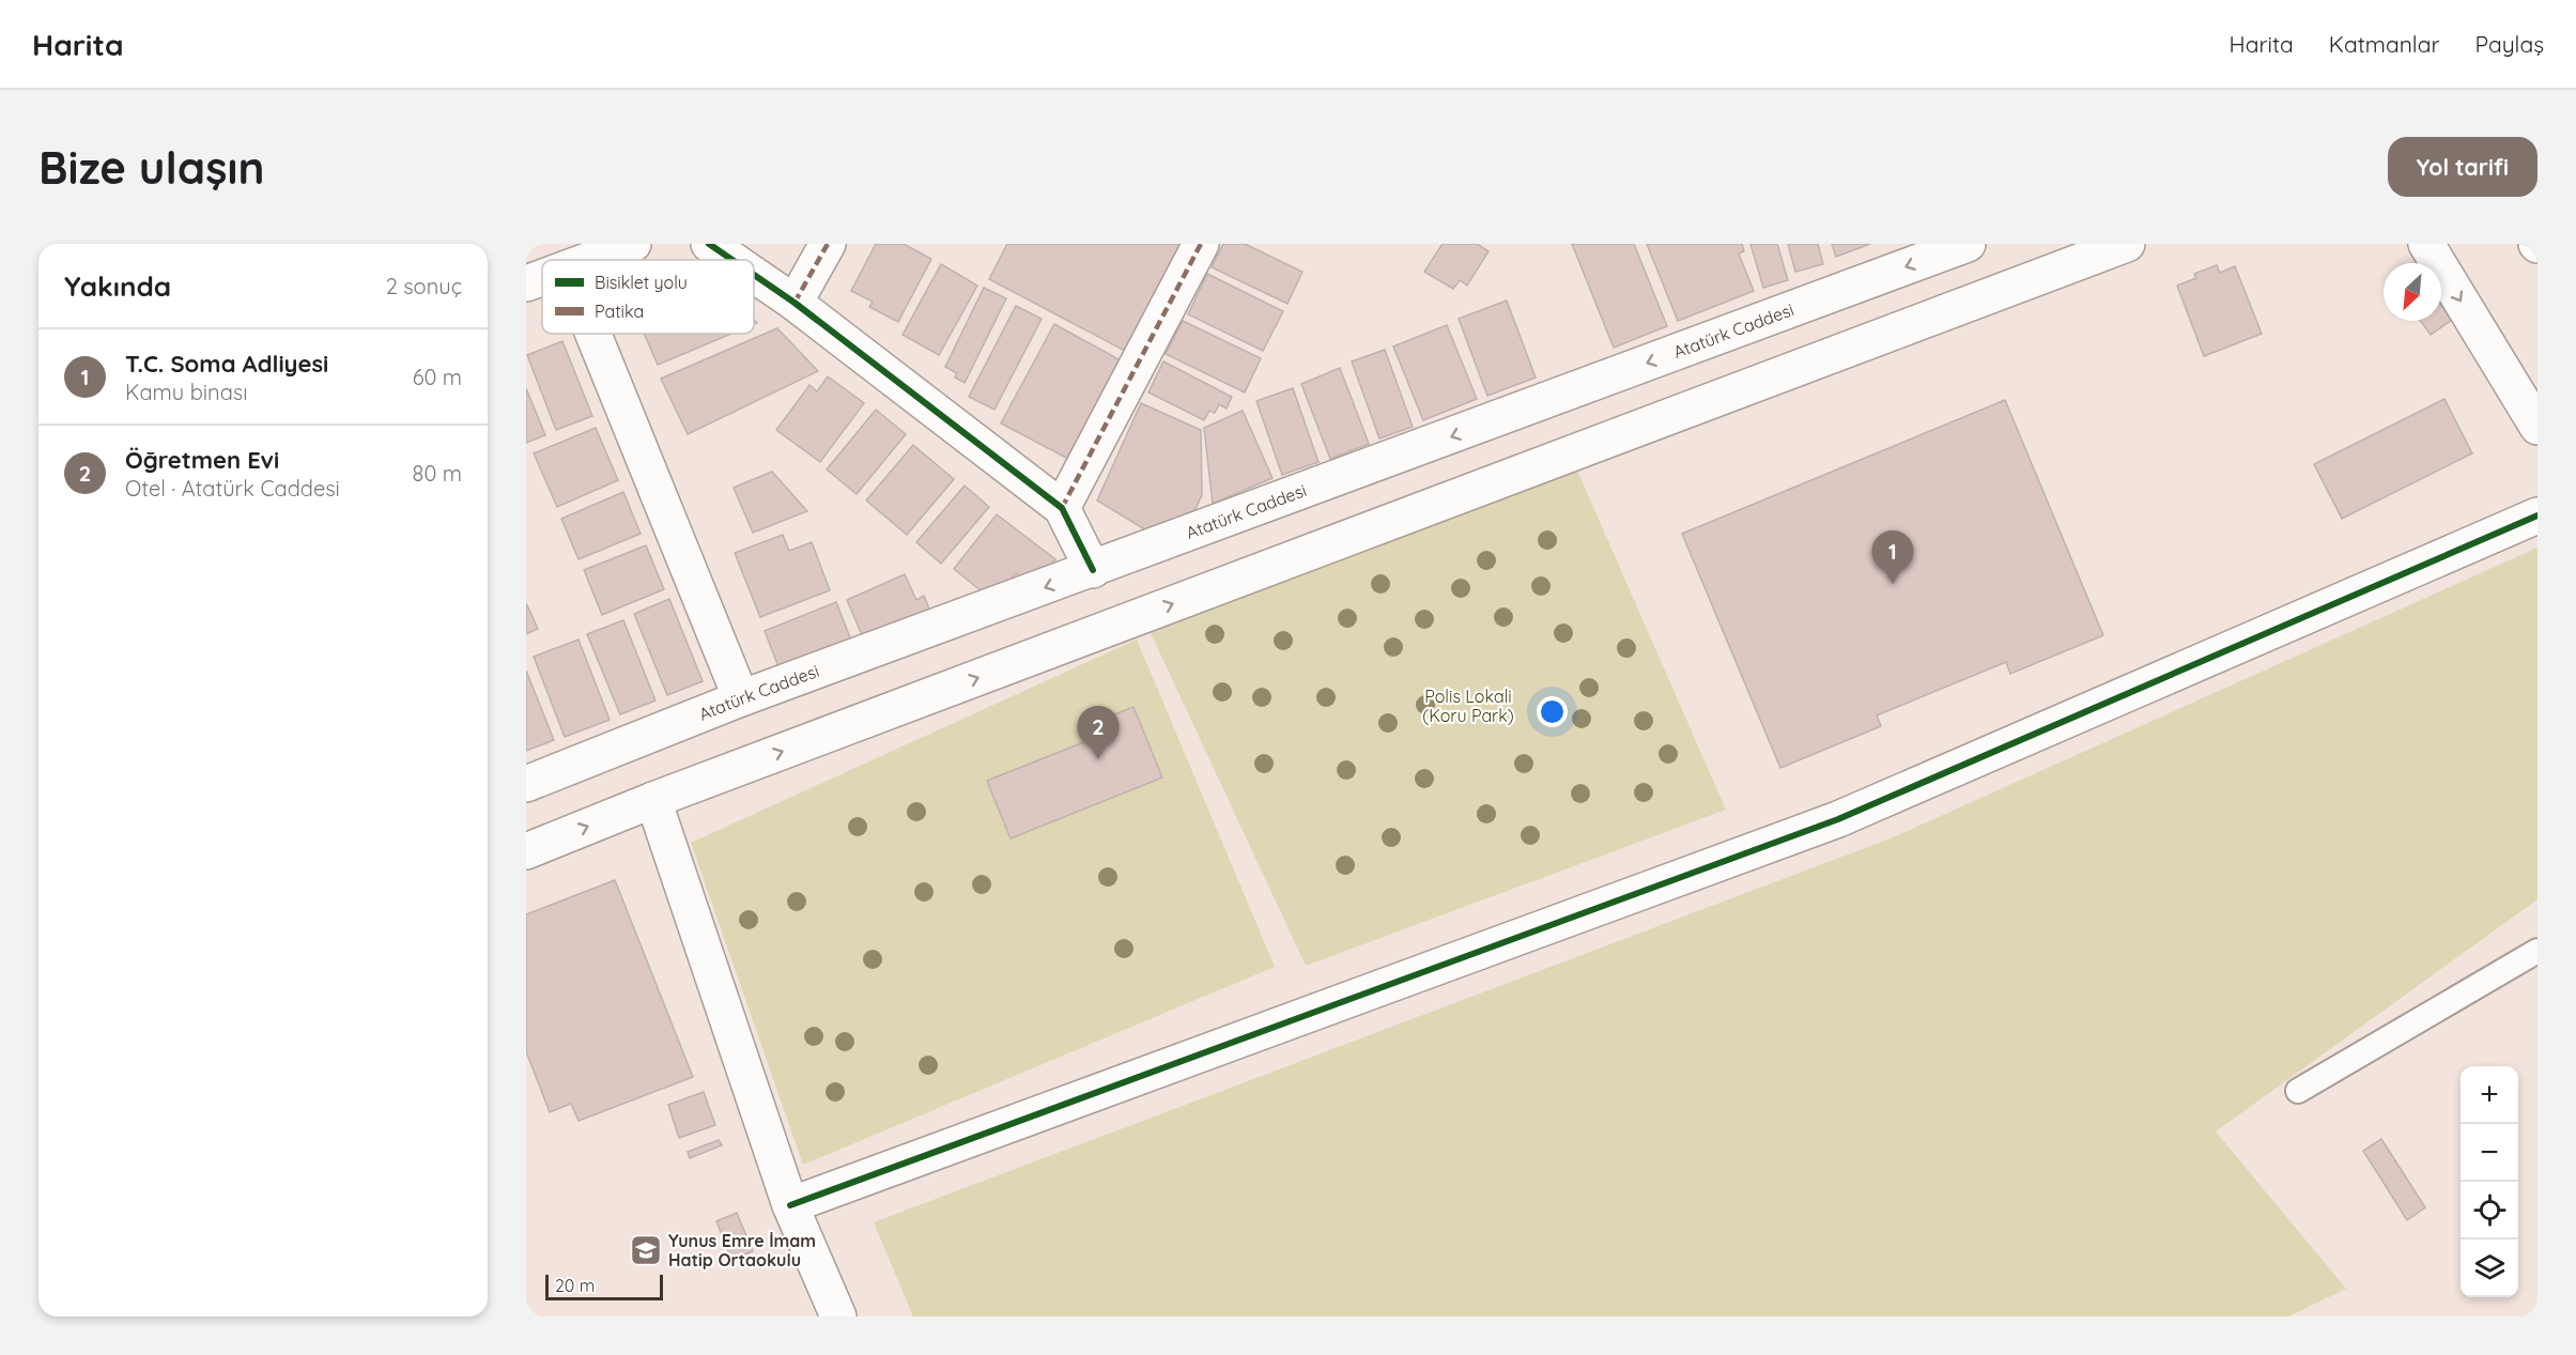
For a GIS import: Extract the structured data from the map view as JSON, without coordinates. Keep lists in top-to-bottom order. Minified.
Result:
{"streets":{"street":["Atatürk Caddesi"]},"parks":["Polis Lokali (Koru Park)"],"places":{"school or university":["Yunus Emre İmam Hatip Ortaokulu"]},"legend":["Bisiklet yolu","Patika"],"scale_bar":"20 m","north":"bottom left","page":{"header":"Harita","nav":["Harita","Katmanlar","Paylaş"],"buttons":"Yol tarifi","title":"Bize ulaşın","heading":["Yakında","2 sonuç"],"list":[{"mark":"1","name":"T.C. Soma Adliyesi","note":"Kamu binası","value":"60 m"},{"mark":"2","name":"Öğretmen Evi","note":"Otel · Atatürk Caddesi","value":"80 m"}],"pins":["1","2"],"map_buttons":["+","−"],"scale":"20 m"}}
